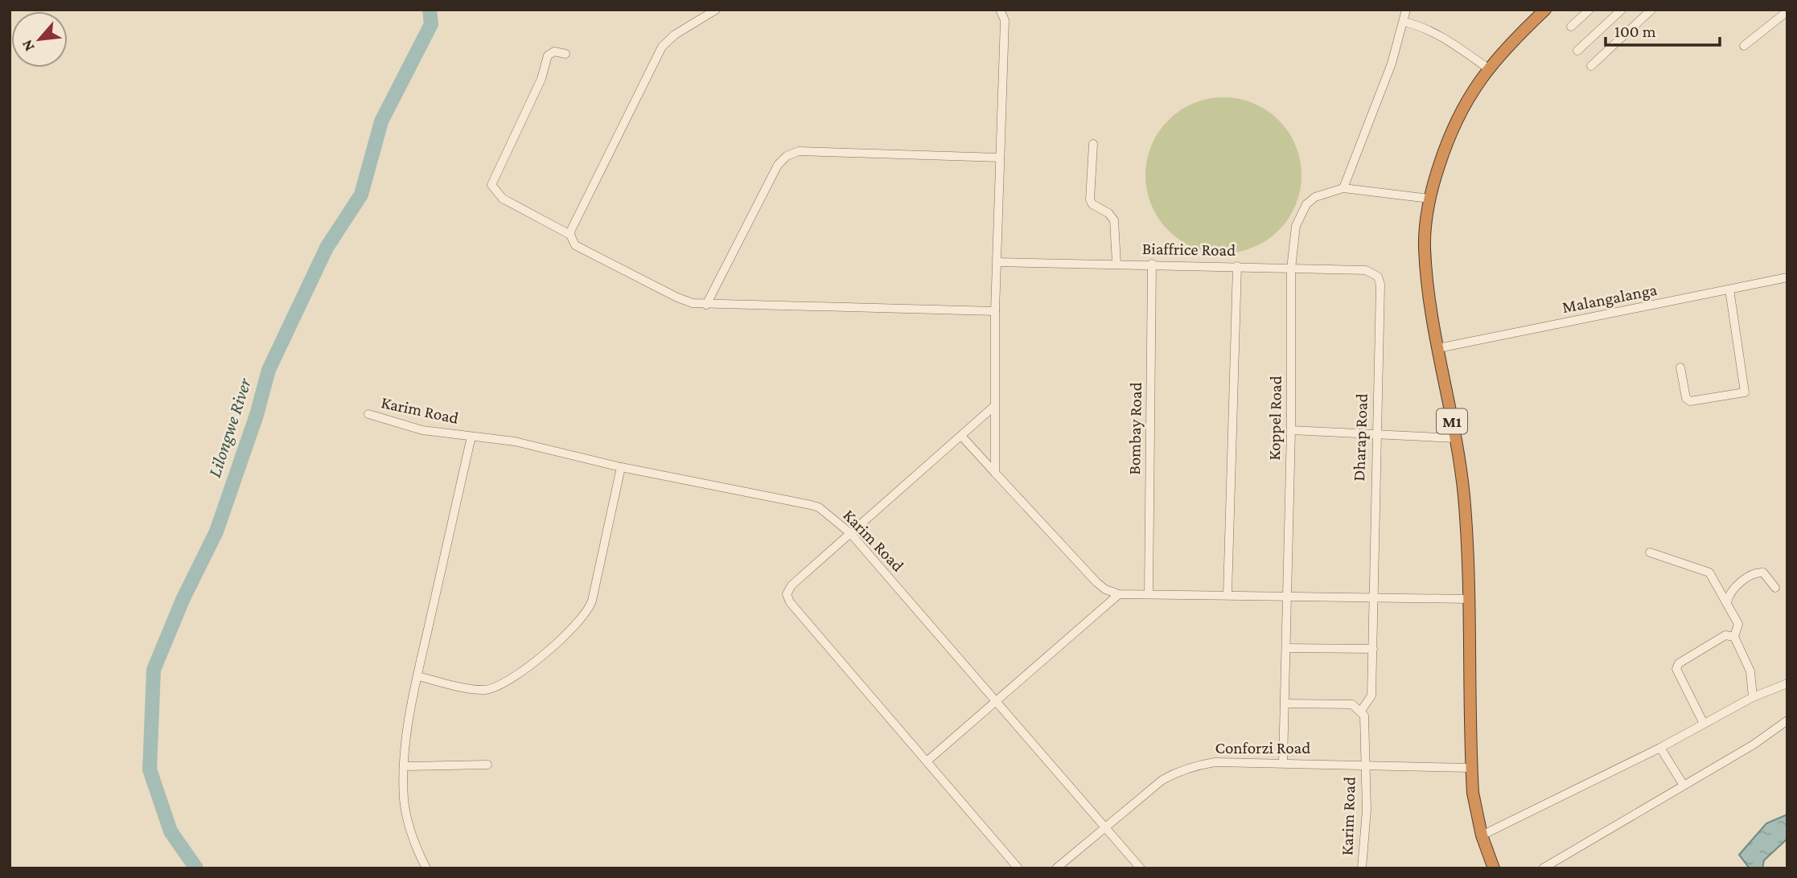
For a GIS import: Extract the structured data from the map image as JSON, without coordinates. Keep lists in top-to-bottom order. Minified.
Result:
{"streets":{"highway":["M1"],"street":["Biaffrice Road","Malangalanga","Karim Road","Koppel Road","Bombay Road","Dharap Road","Conforzi Road"]},"crossings":[["Biaffrice Road","Koppel Road"],["Biaffrice Road","Bombay Road"],["Biaffrice Road","Dharap Road"],["Malangalanga","M1"],["Karim Road","Dharap Road"],["Karim Road","Conforzi Road"],["Koppel Road","M1"],["Koppel Road","Conforzi Road"],["M1","Conforzi Road"]],"water":["Lilongwe River"],"scale_bar":"100 m","north":"bottom left"}
